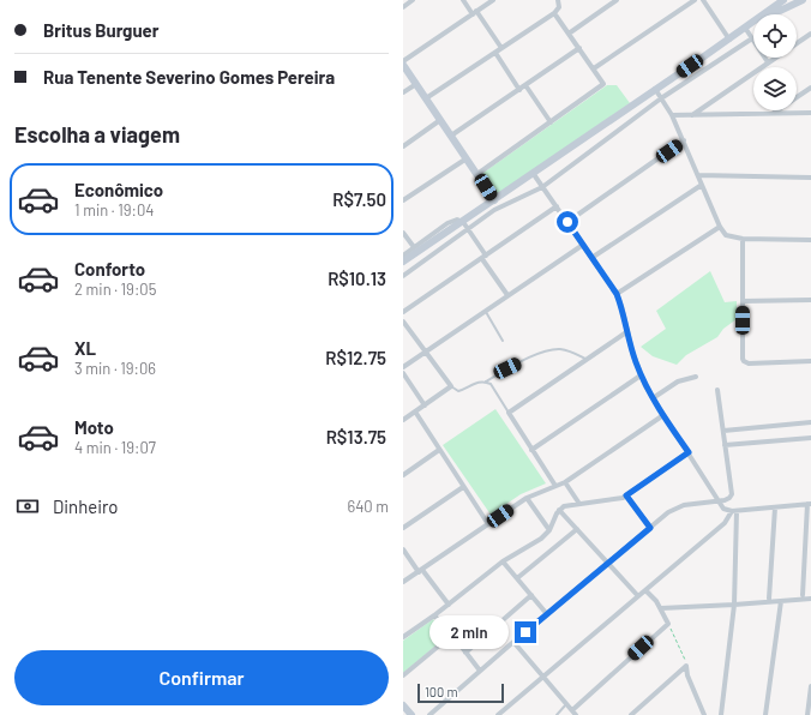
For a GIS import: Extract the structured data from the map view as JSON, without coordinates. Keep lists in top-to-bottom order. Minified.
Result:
{"scale_bar":"100 m","page":{"banner":["Britus Burguer","Rua Tenente Severino Gomes Pereira"],"heading":"Escolha a viagem","list":[{"name":"Econômico","note":"1 min · 19:04","value":"R$7.50"},{"name":"Conforto","note":"2 min · 19:05","value":"R$10.13"},{"name":"XL","note":"3 min · 19:06","value":"R$12.75"},{"name":"Moto","note":"4 min · 19:07","value":"R$13.75"}],"pay":["Dinheiro","640 m"],"bubble":"2 min","buttons":"Confirmar","scale":"100 m"}}
